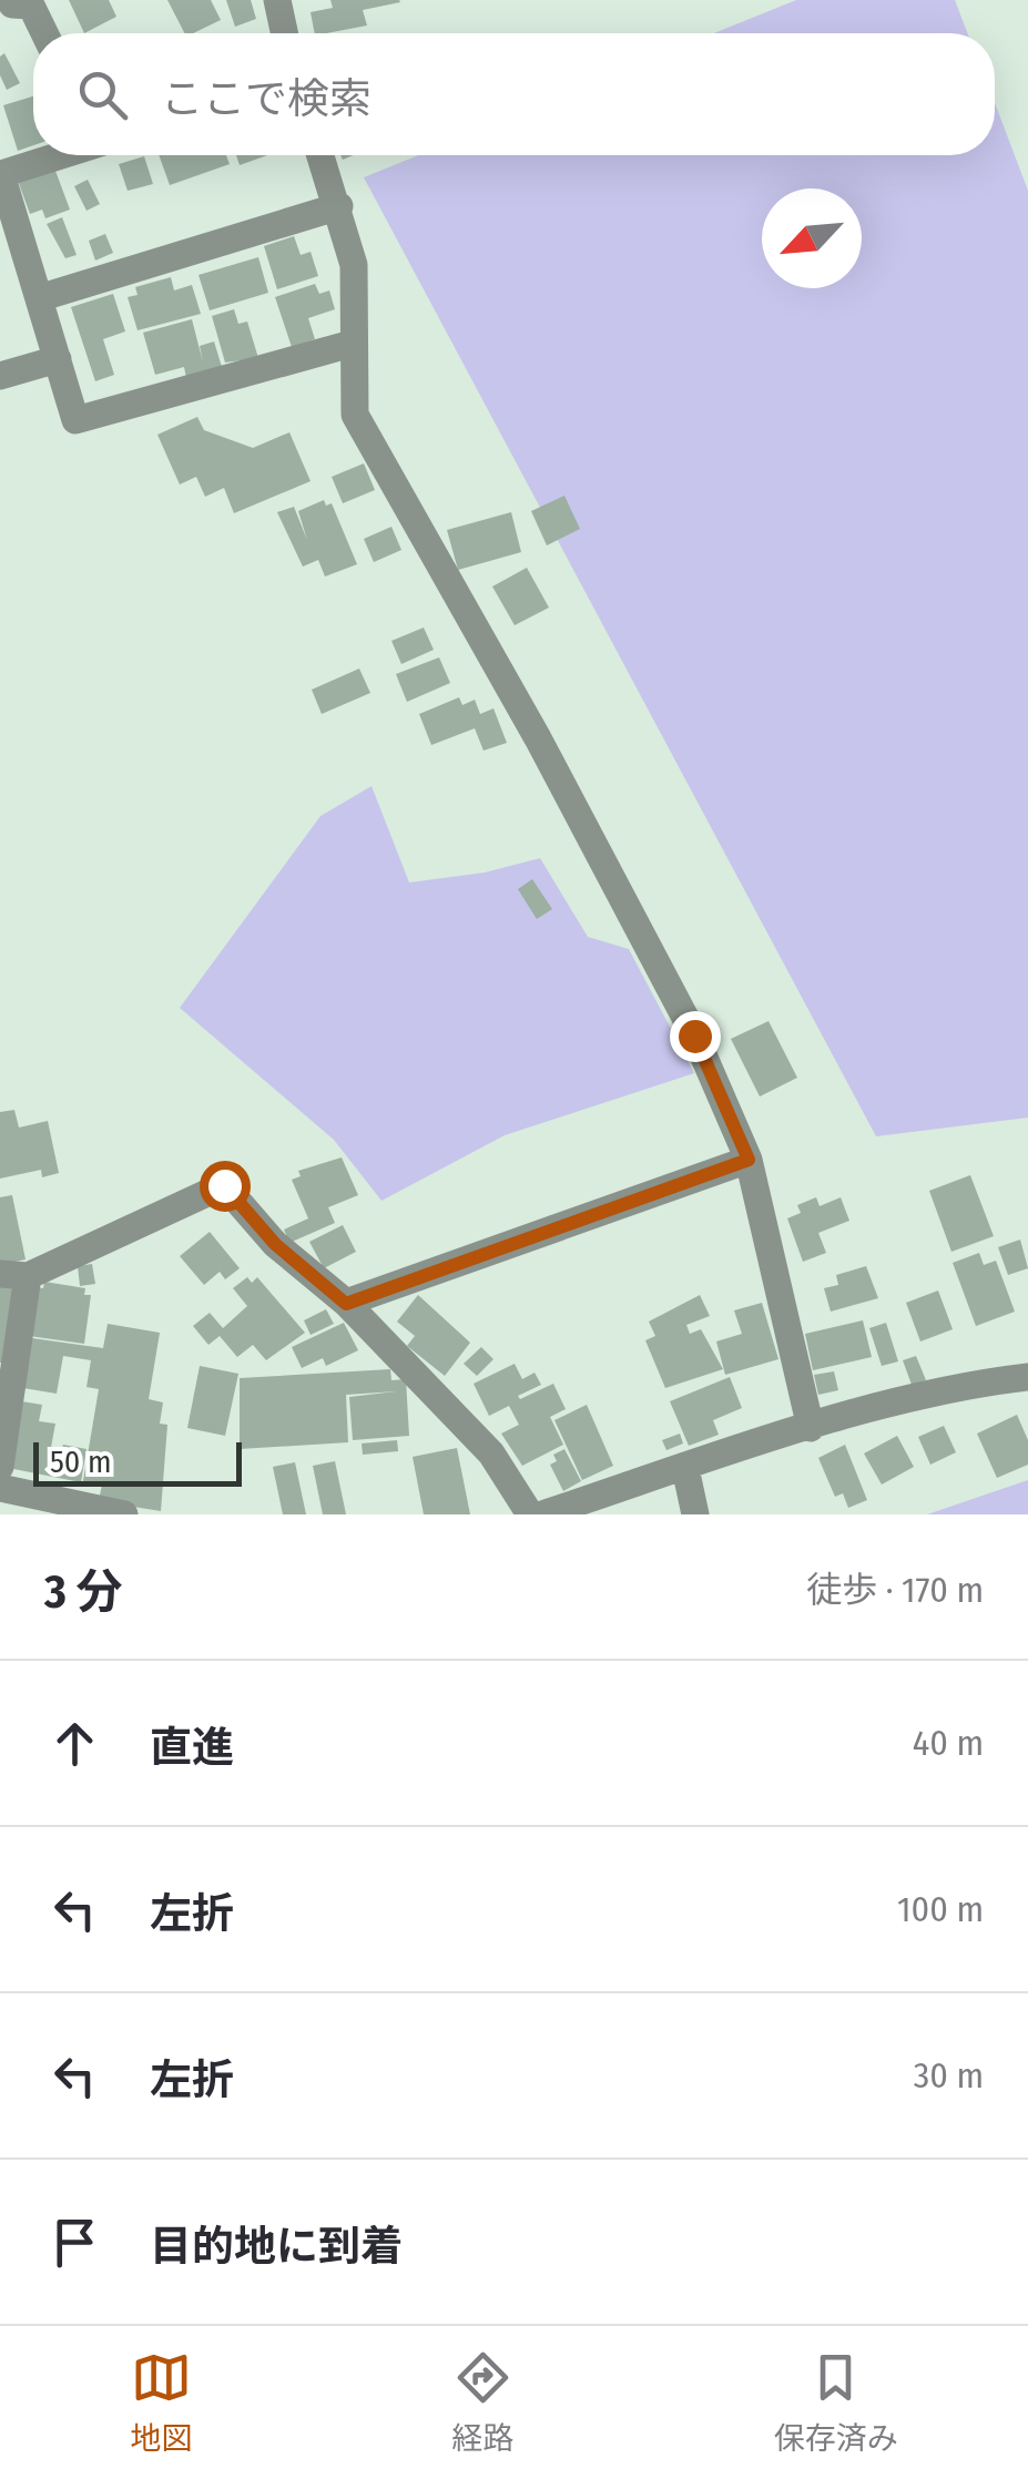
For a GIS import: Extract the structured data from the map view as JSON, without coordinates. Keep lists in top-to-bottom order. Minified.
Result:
{"scale_bar":"50 m","north":"bottom left","page":{"search":"ここで検索","scale":"50 m","heading":["3 分","徒歩 · 170 m"],"list":[["直進","40 m"],["左折","100 m"],["左折","30 m"],"目的地に到着"],"nav":["地図","経路","保存済み"]}}
